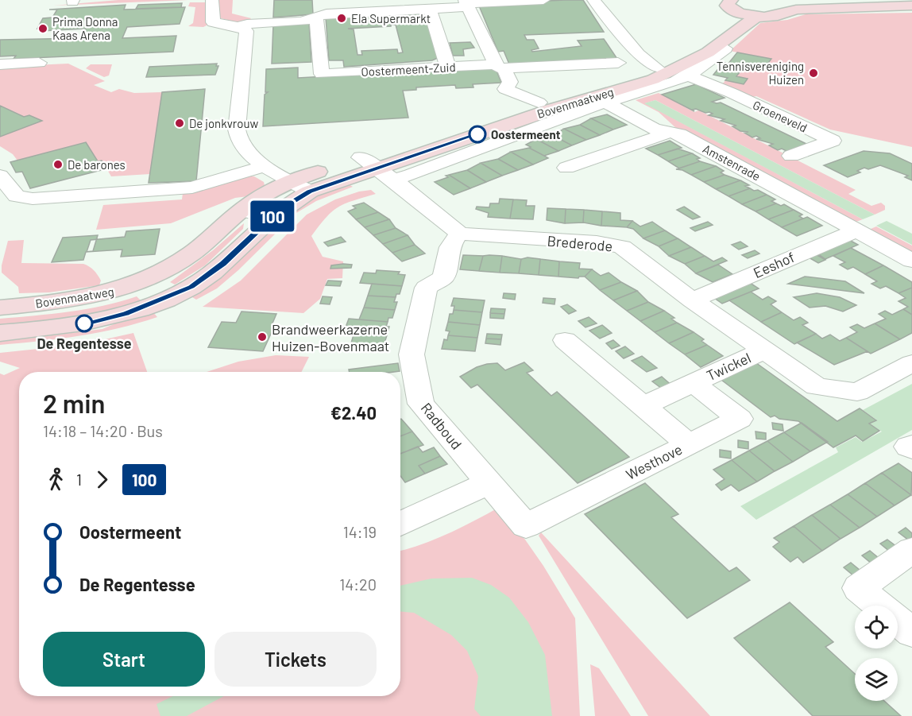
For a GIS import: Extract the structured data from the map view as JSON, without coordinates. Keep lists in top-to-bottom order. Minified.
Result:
{"streets":{"street":["Oostermeent-Zuid","Bovenmaatweg","Groeneveld","Amstenrade","Brederode","Eeshof","Twickel","Radboud","Westhove"]},"crossings":[["Bovenmaatweg","Groeneveld"],["Bovenmaatweg","Amstenrade"],["Amstenrade","Eeshof"],["Brederode","Eeshof"],["Brederode","Twickel"],["Brederode","Radboud"],["Twickel","Westhove"],["Radboud","Westhove"]],"places":["Ela Supermarkt","Prima Donna Kaas Arena","Tennisvereniging Huizen","De jonkvrouw","Oostermeent","De barones","De Regentesse","Brandweerkazerne Huizen-Bovenmaat"],"lines":["bus line 100"],"page":{"on_map":"100","heading":["2 min","14:18 – 14:20 · Bus","€2.40"],"legs":["1","100"],"list":[{"name":"Oostermeent","value":"14:19"},{"name":"De Regentesse","value":"14:20"}],"buttons":["Start","Tickets"]}}
